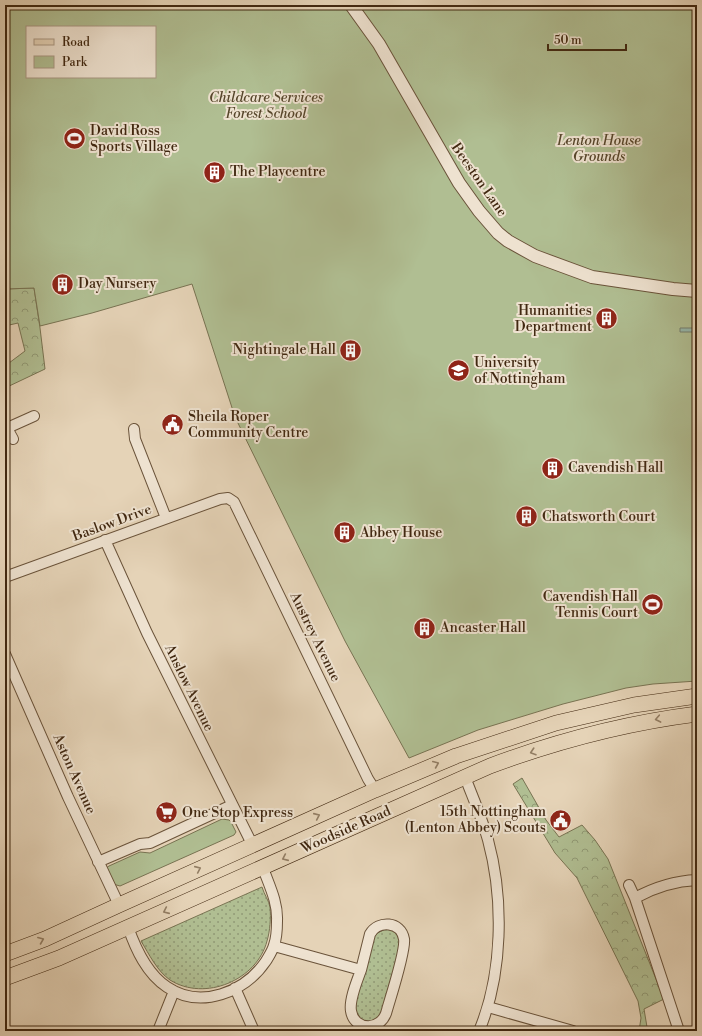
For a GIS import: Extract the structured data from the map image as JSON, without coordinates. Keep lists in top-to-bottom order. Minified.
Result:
{"streets":{"main road":["Woodside Road"],"street":["Beeston Lane","Baslow Drive","Austrey Avenue","Anslow Avenue","Aston Avenue"]},"crossings":[["Baslow Drive","Austrey Avenue"],["Baslow Drive","Anslow Avenue"],["Austrey Avenue","Woodside Road"],["Anslow Avenue","Woodside Road"],["Aston Avenue","Woodside Road"]],"parks":["Childcare Services Forest School","Lenton House Grounds"],"places":{"sports":["David Ross Sports Village","Cavendish Hall Tennis Court"],"building":["The Playcentre","Day Nursery","Humanities Department","Nightingale Hall","Cavendish Hall","Chatsworth Court","Abbey House","Ancaster Hall"],"school or university":["University of Nottingham"],"public building":["Sheila Roper Community Centre","15th Nottingham (Lenton Abbey) Scouts"],"supermarket":["One Stop Express"]},"legend":["Road","Park"],"scale_bar":"50 m"}
